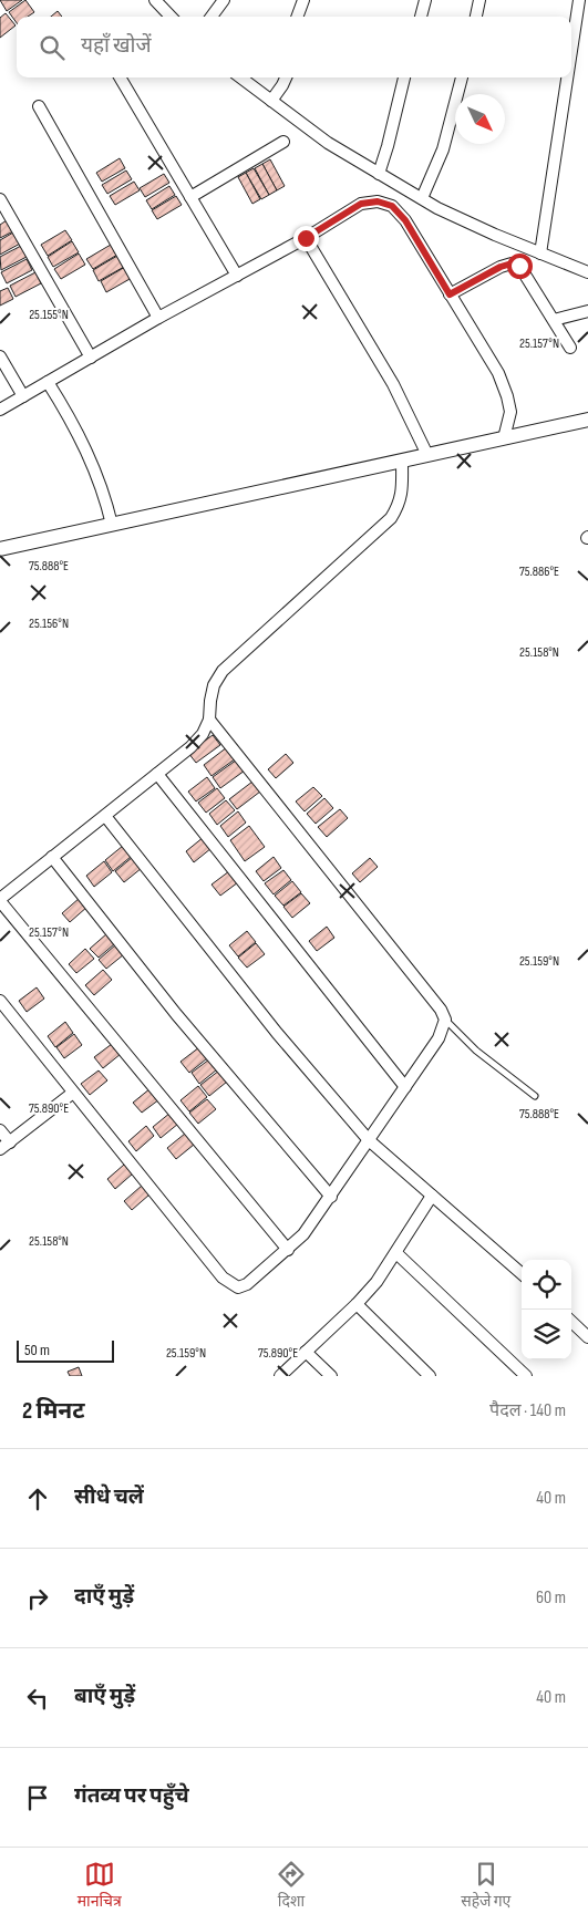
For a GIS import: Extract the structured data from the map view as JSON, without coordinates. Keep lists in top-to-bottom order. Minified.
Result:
{"scale_bar":"50 m","north":"bottom right","page":{"search":"यहाँ खोजें","scale":"50 m","heading":["2 मिनट","पैदल · 140 m"],"list":[["सीधे चलें","40 m"],["दाएँ मुड़ें","60 m"],["बाएँ मुड़ें","40 m"],"गंतव्य पर पहुँचे"],"nav":["मानचित्र","दिशा","सहेजे गए"]},"coordinates":["25.155°N","25.157°N","75.888°E","75.886°E","25.156°N","25.158°N","25.159°N","75.890°E"]}
